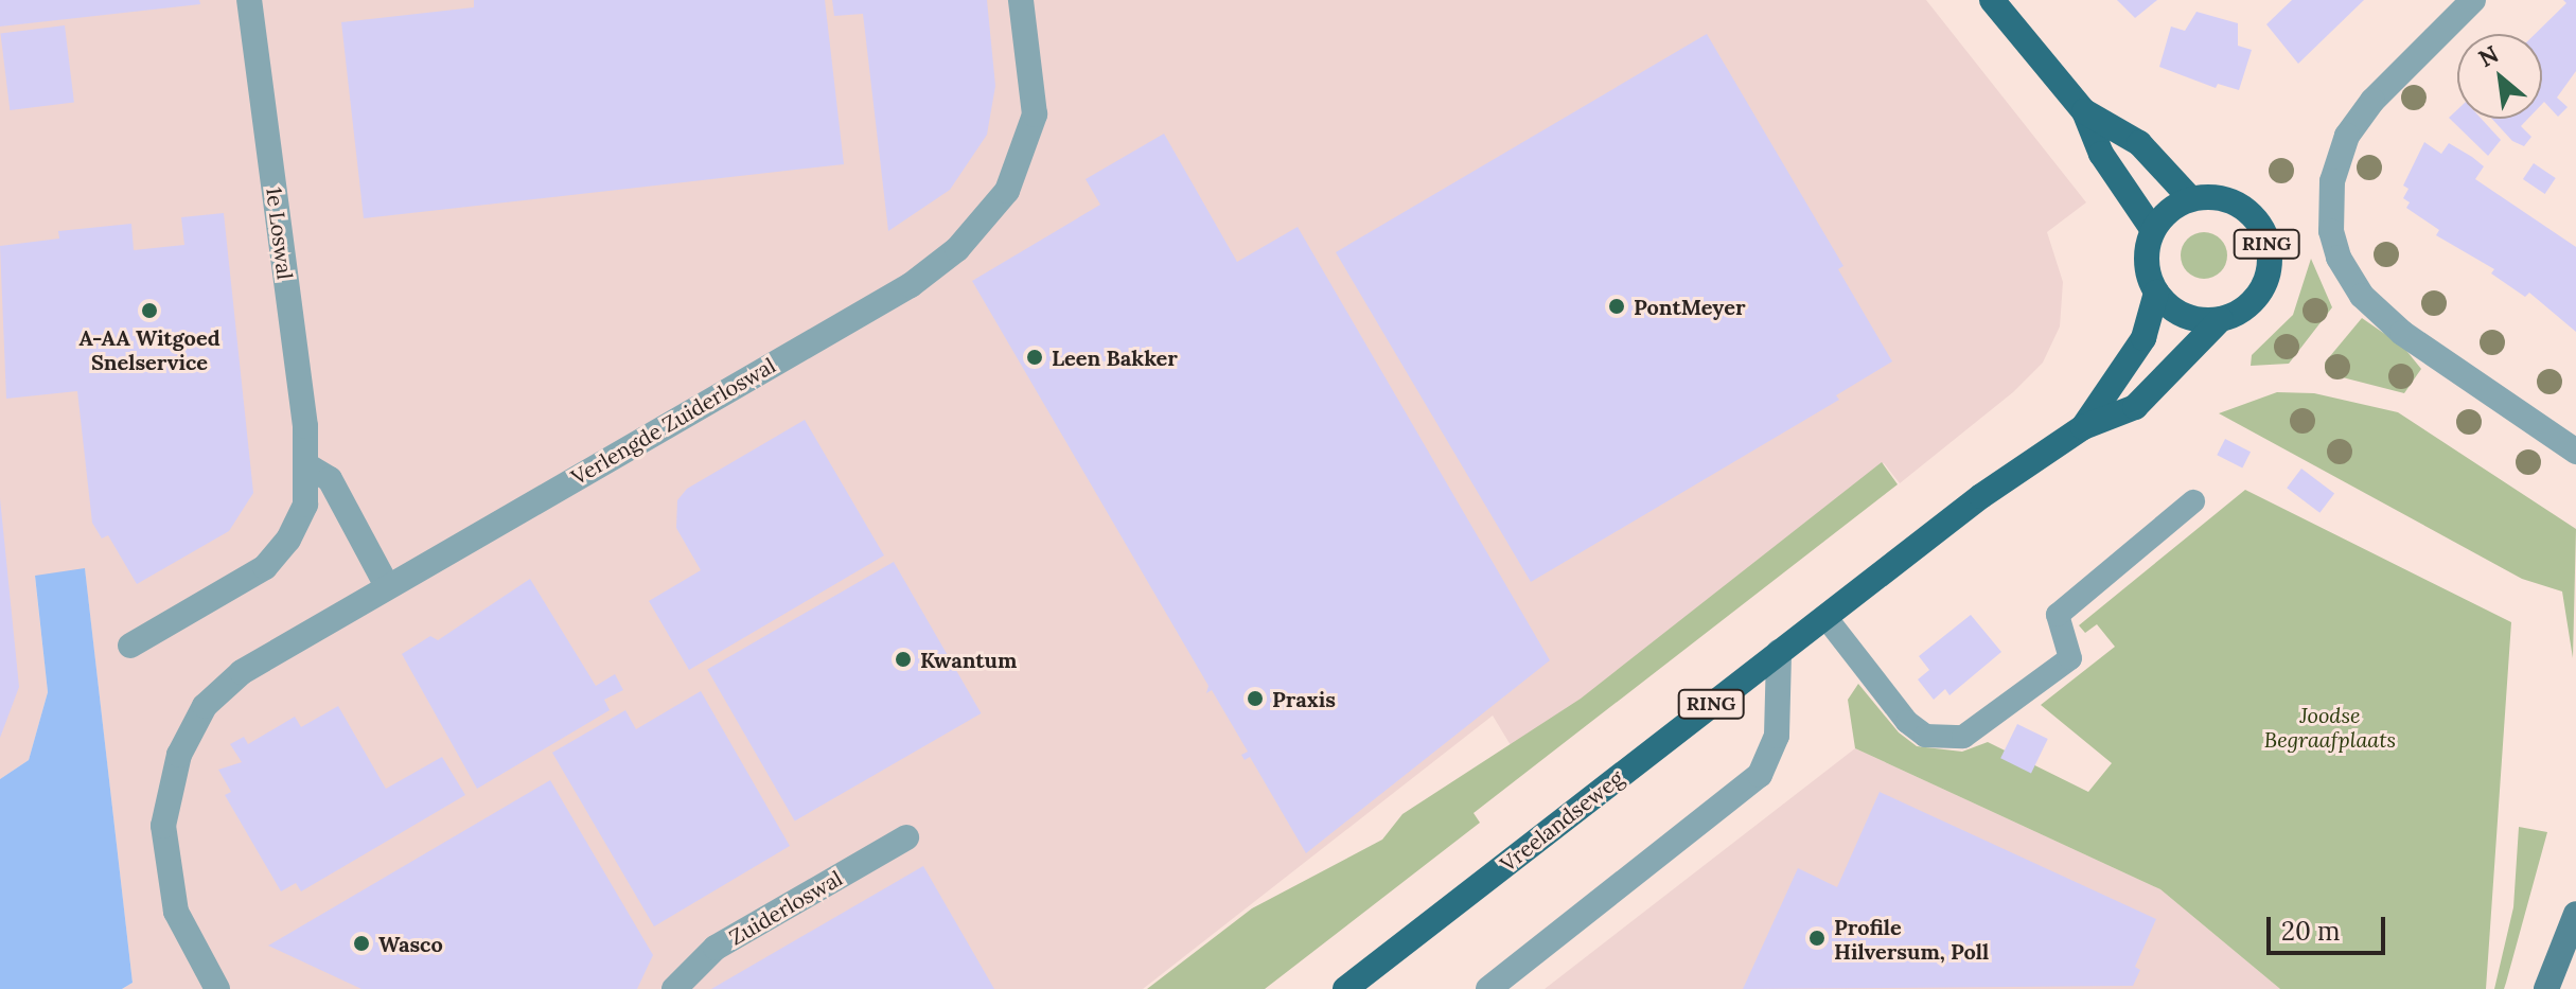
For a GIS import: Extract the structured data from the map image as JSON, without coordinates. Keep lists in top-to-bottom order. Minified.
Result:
{"streets":{"main road":["RING","Vreelandseweg"],"street":["1e Loswal","Verlengde Zuiderloswal","Zuiderloswal"]},"crossings":[["RING","Vreelandseweg"]],"parks":["Joodse Begraafplaats"],"places":["PontMeyer","A-AA Witgoed Snelservice","Leen Bakker","Kwantum","Praxis","Profile Hilversum, Poll","Wasco"],"scale_bar":"20 m","north":"top left"}
